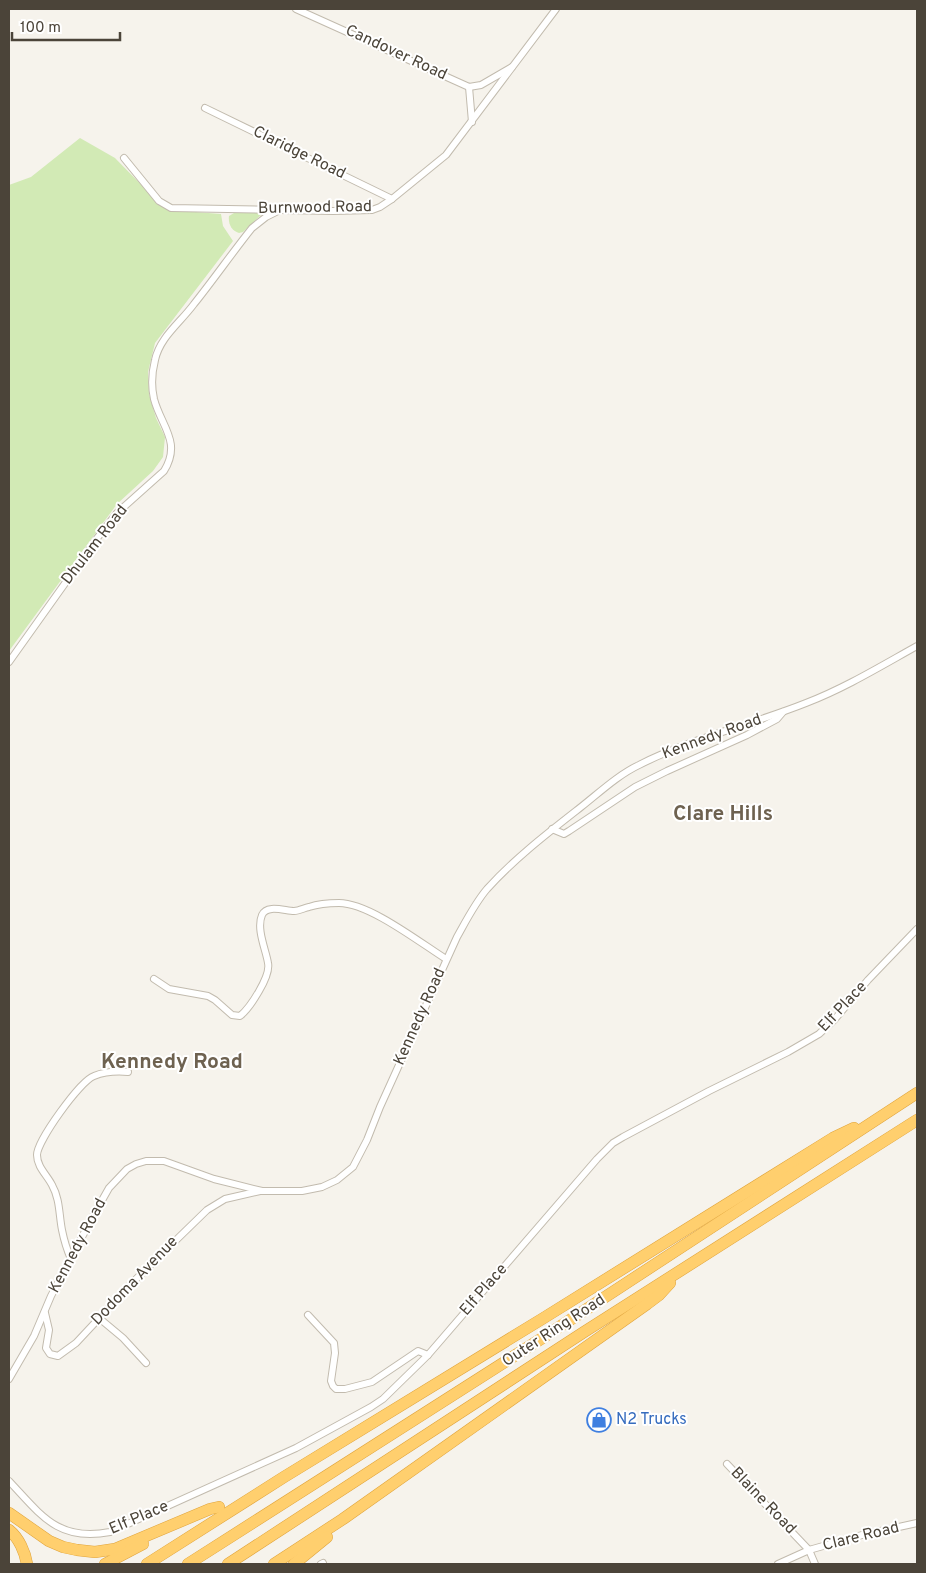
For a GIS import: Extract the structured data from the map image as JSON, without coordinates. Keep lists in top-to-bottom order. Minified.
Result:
{"streets":{"highway":["Outer Ring Road"],"street":["Candover Road","Claridge Road","Burnwood Road","Dhulam Road","Kennedy Road","Elf Place","Dodoma Avenue","Blaine Road","Clare Road"]},"crossings":[["Claridge Road","Burnwood Road"],["Burnwood Road","Dhulam Road"],["Kennedy Road","Dodoma Avenue"],["Blaine Road","Clare Road"]],"districts":["Clare Hills","Kennedy Road"],"places":{"shop":["N2 Trucks"]},"scale_bar":"100 m"}
